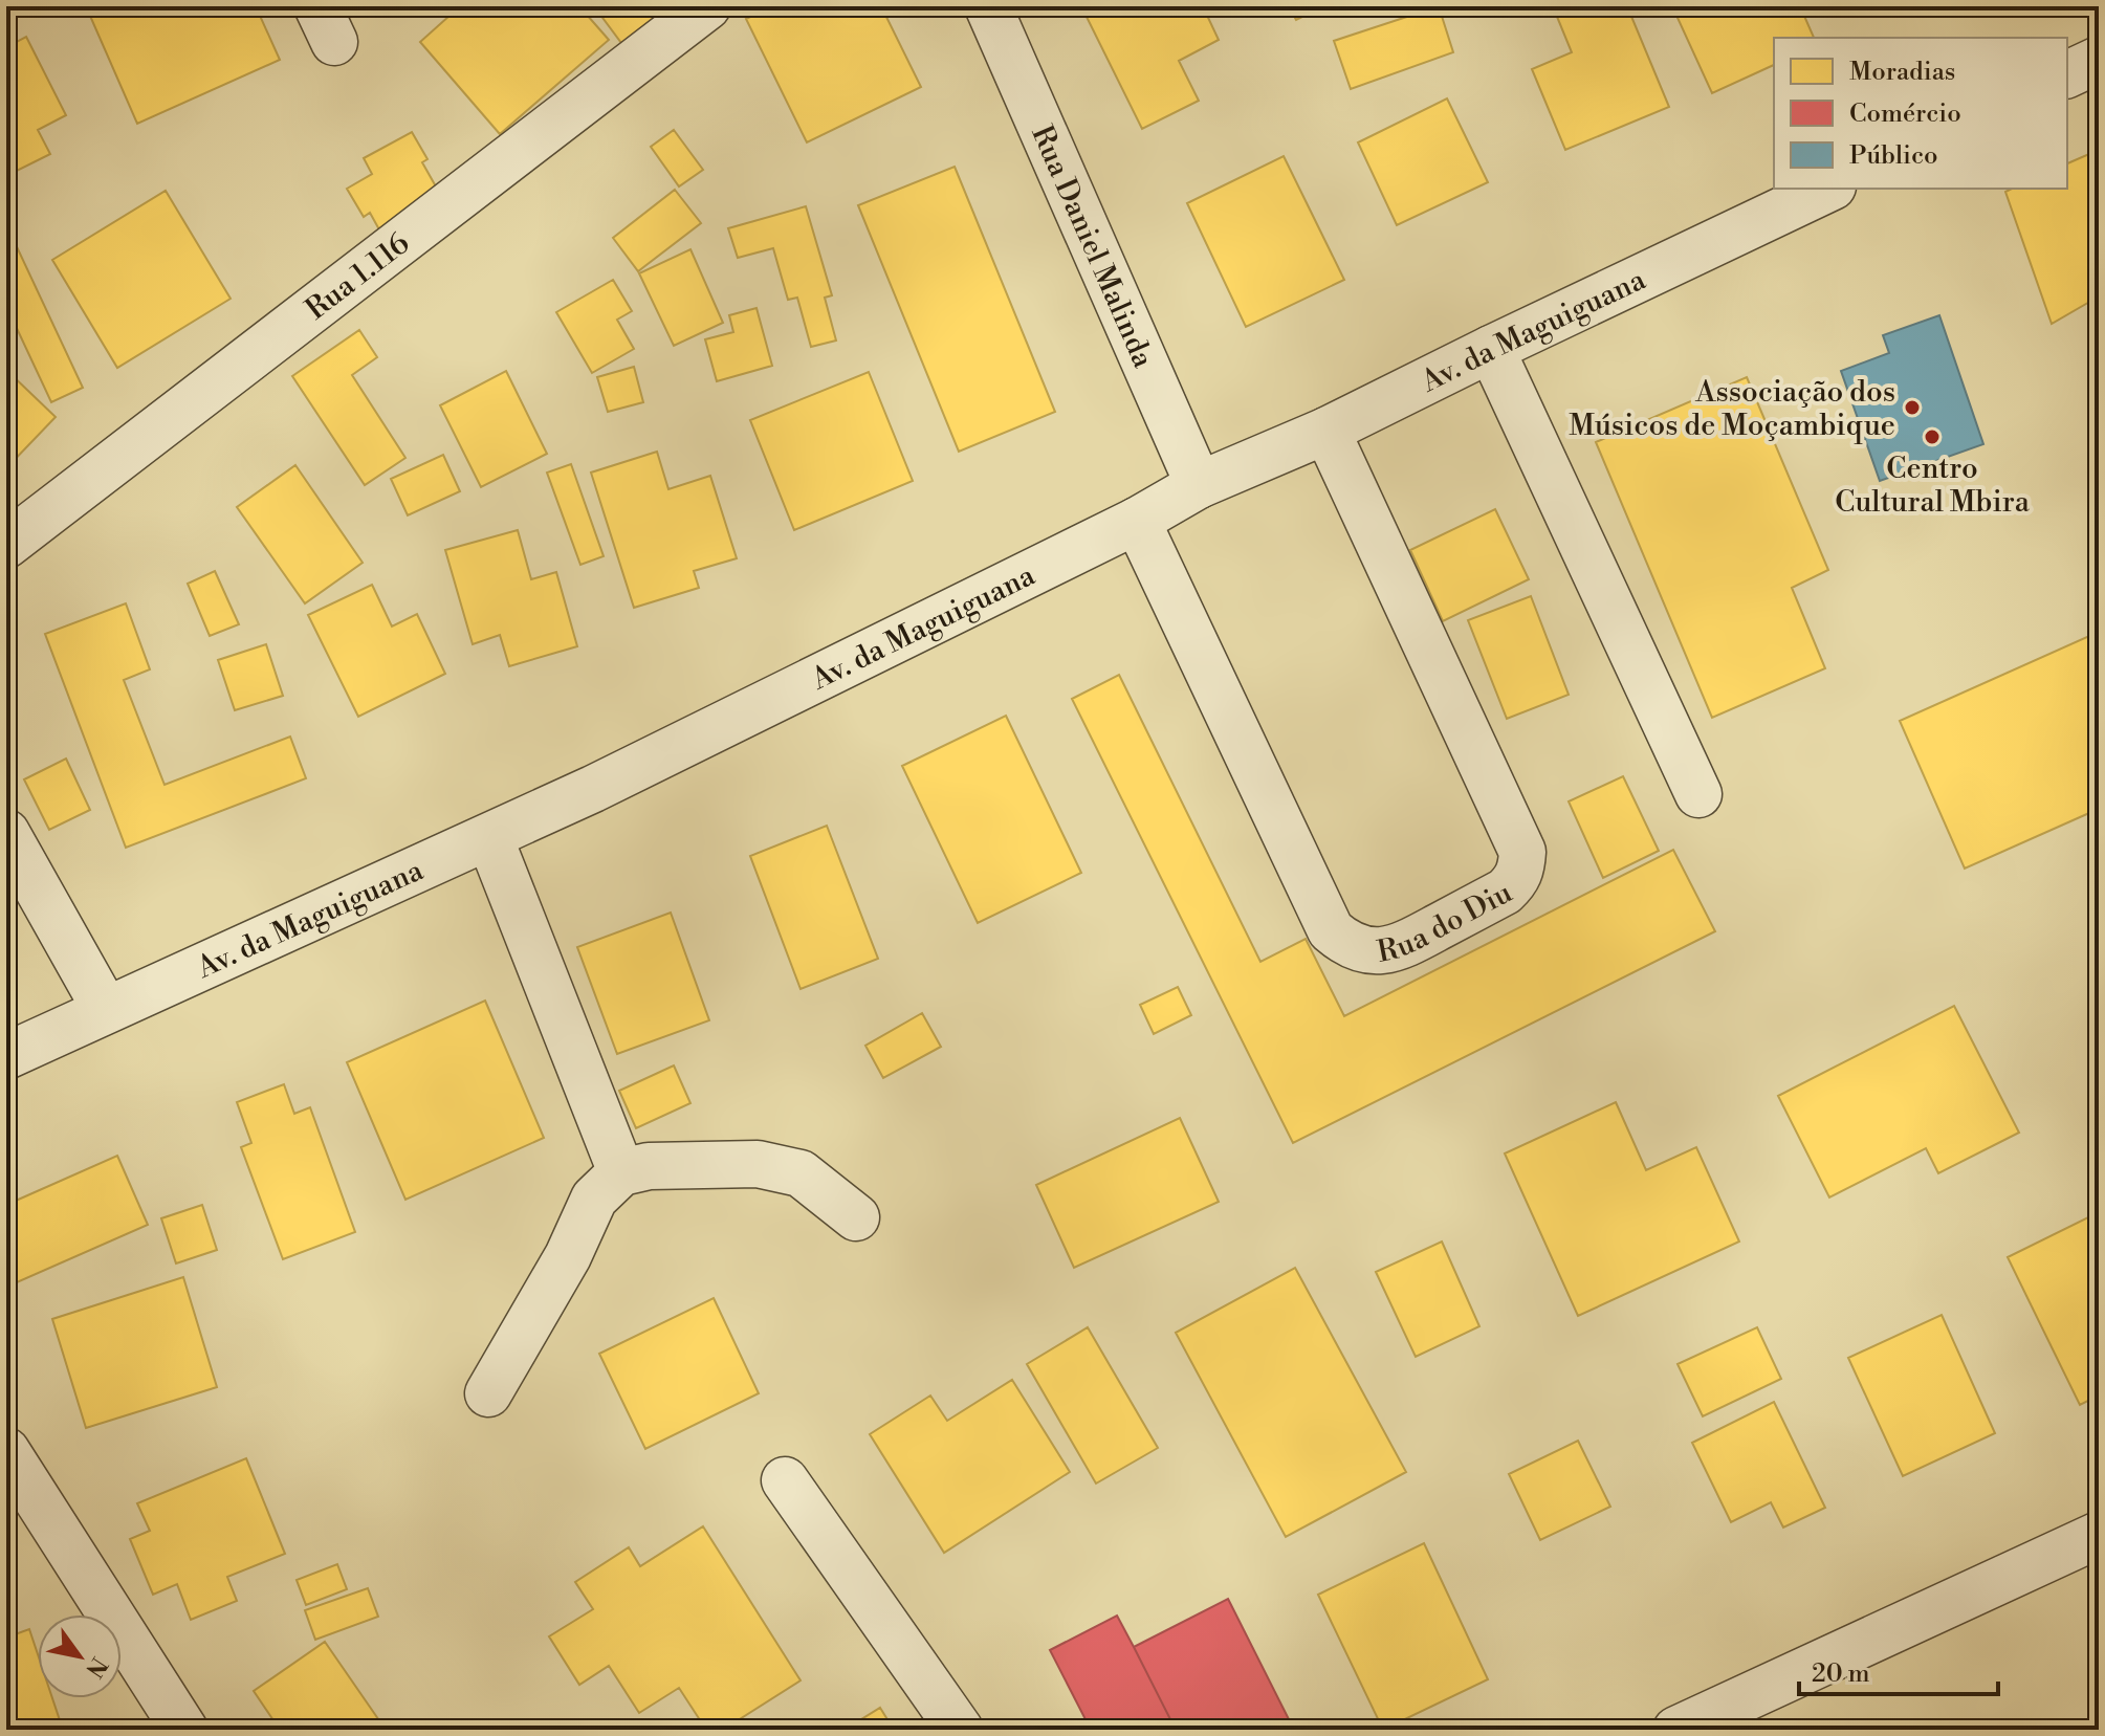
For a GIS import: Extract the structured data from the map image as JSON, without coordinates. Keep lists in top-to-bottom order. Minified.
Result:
{"streets":{"street":["Rua Daniel Malinda","Rua 1.116","Av. da Maguiguana","Rua do Diu"]},"crossings":[["Rua Daniel Malinda","Av. da Maguiguana"],["Av. da Maguiguana","Rua do Diu"]],"places":["Associação dos Músicos de Moçambique","Centro Cultural Mbira"],"legend":["Moradias","Comércio","Público"],"scale_bar":"20 m","north":"bottom right"}
